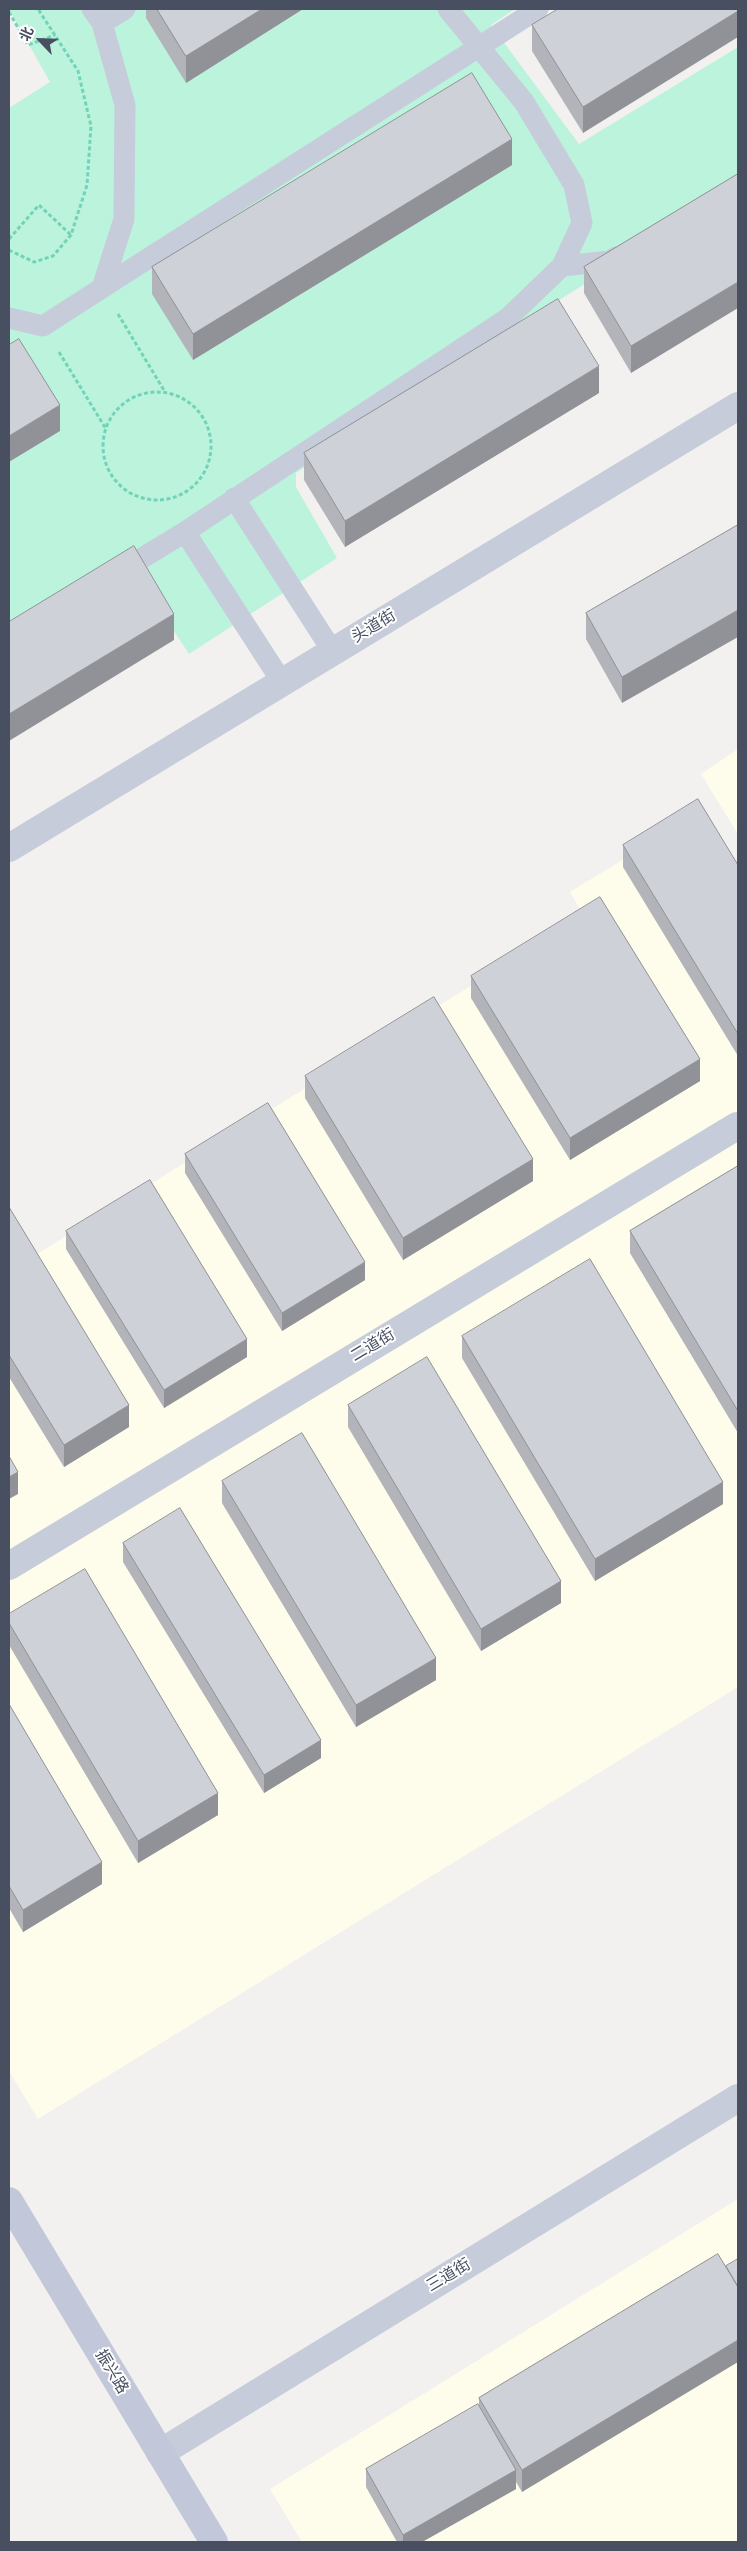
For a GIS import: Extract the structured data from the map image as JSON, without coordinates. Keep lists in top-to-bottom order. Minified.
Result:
{"streets":{"main road":["振兴路"],"street":["头道街","二道街","三道街"]},"crossings":[["三道街","振兴路"]],"north":"top left"}
